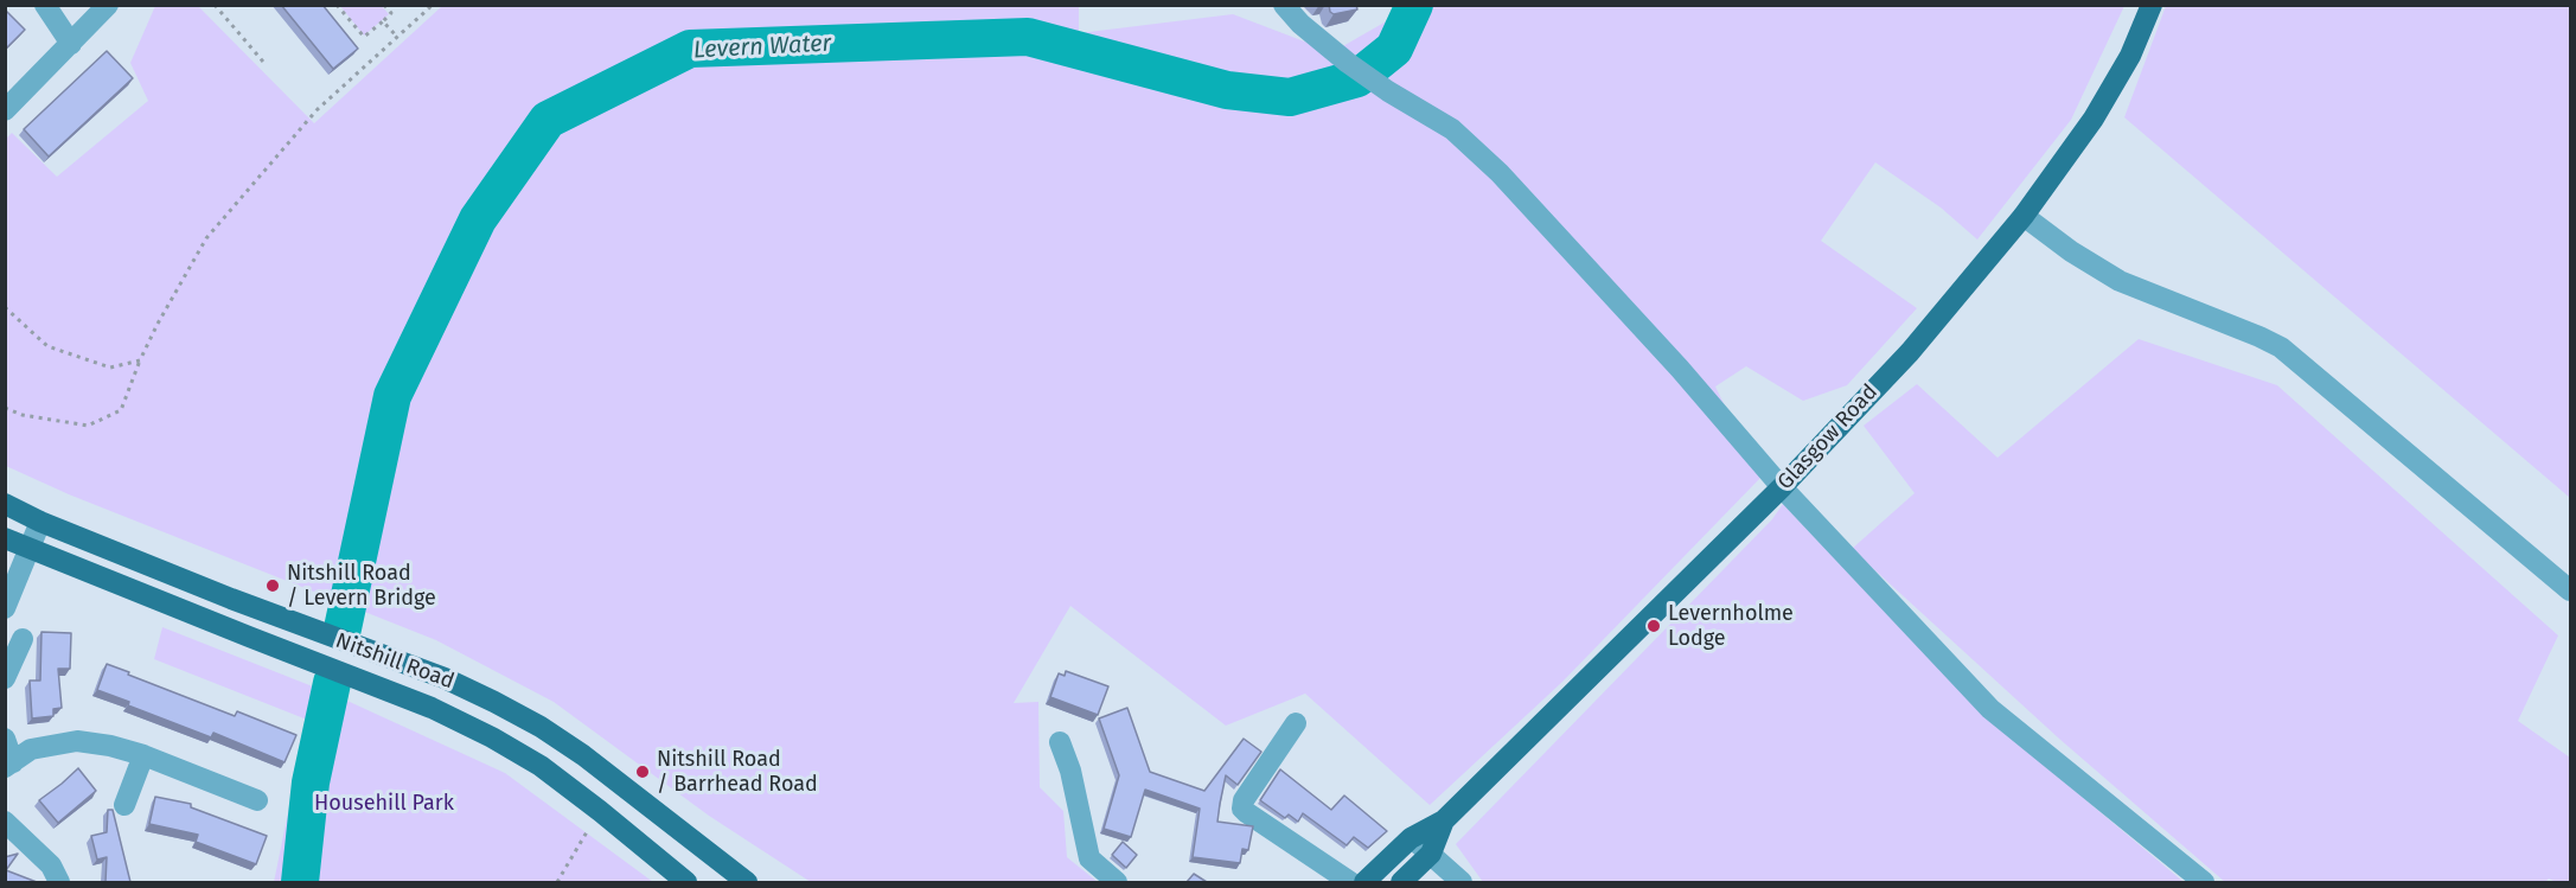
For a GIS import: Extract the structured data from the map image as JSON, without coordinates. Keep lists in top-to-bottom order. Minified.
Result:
{"streets":{"main road":["Glasgow Road","Nitshill Road"]},"water":["Levern Water"],"parks":["Househill Park"],"places":["Nitshill Road / Levern Bridge","Levernholme Lodge","Nitshill Road / Barrhead Road"]}
